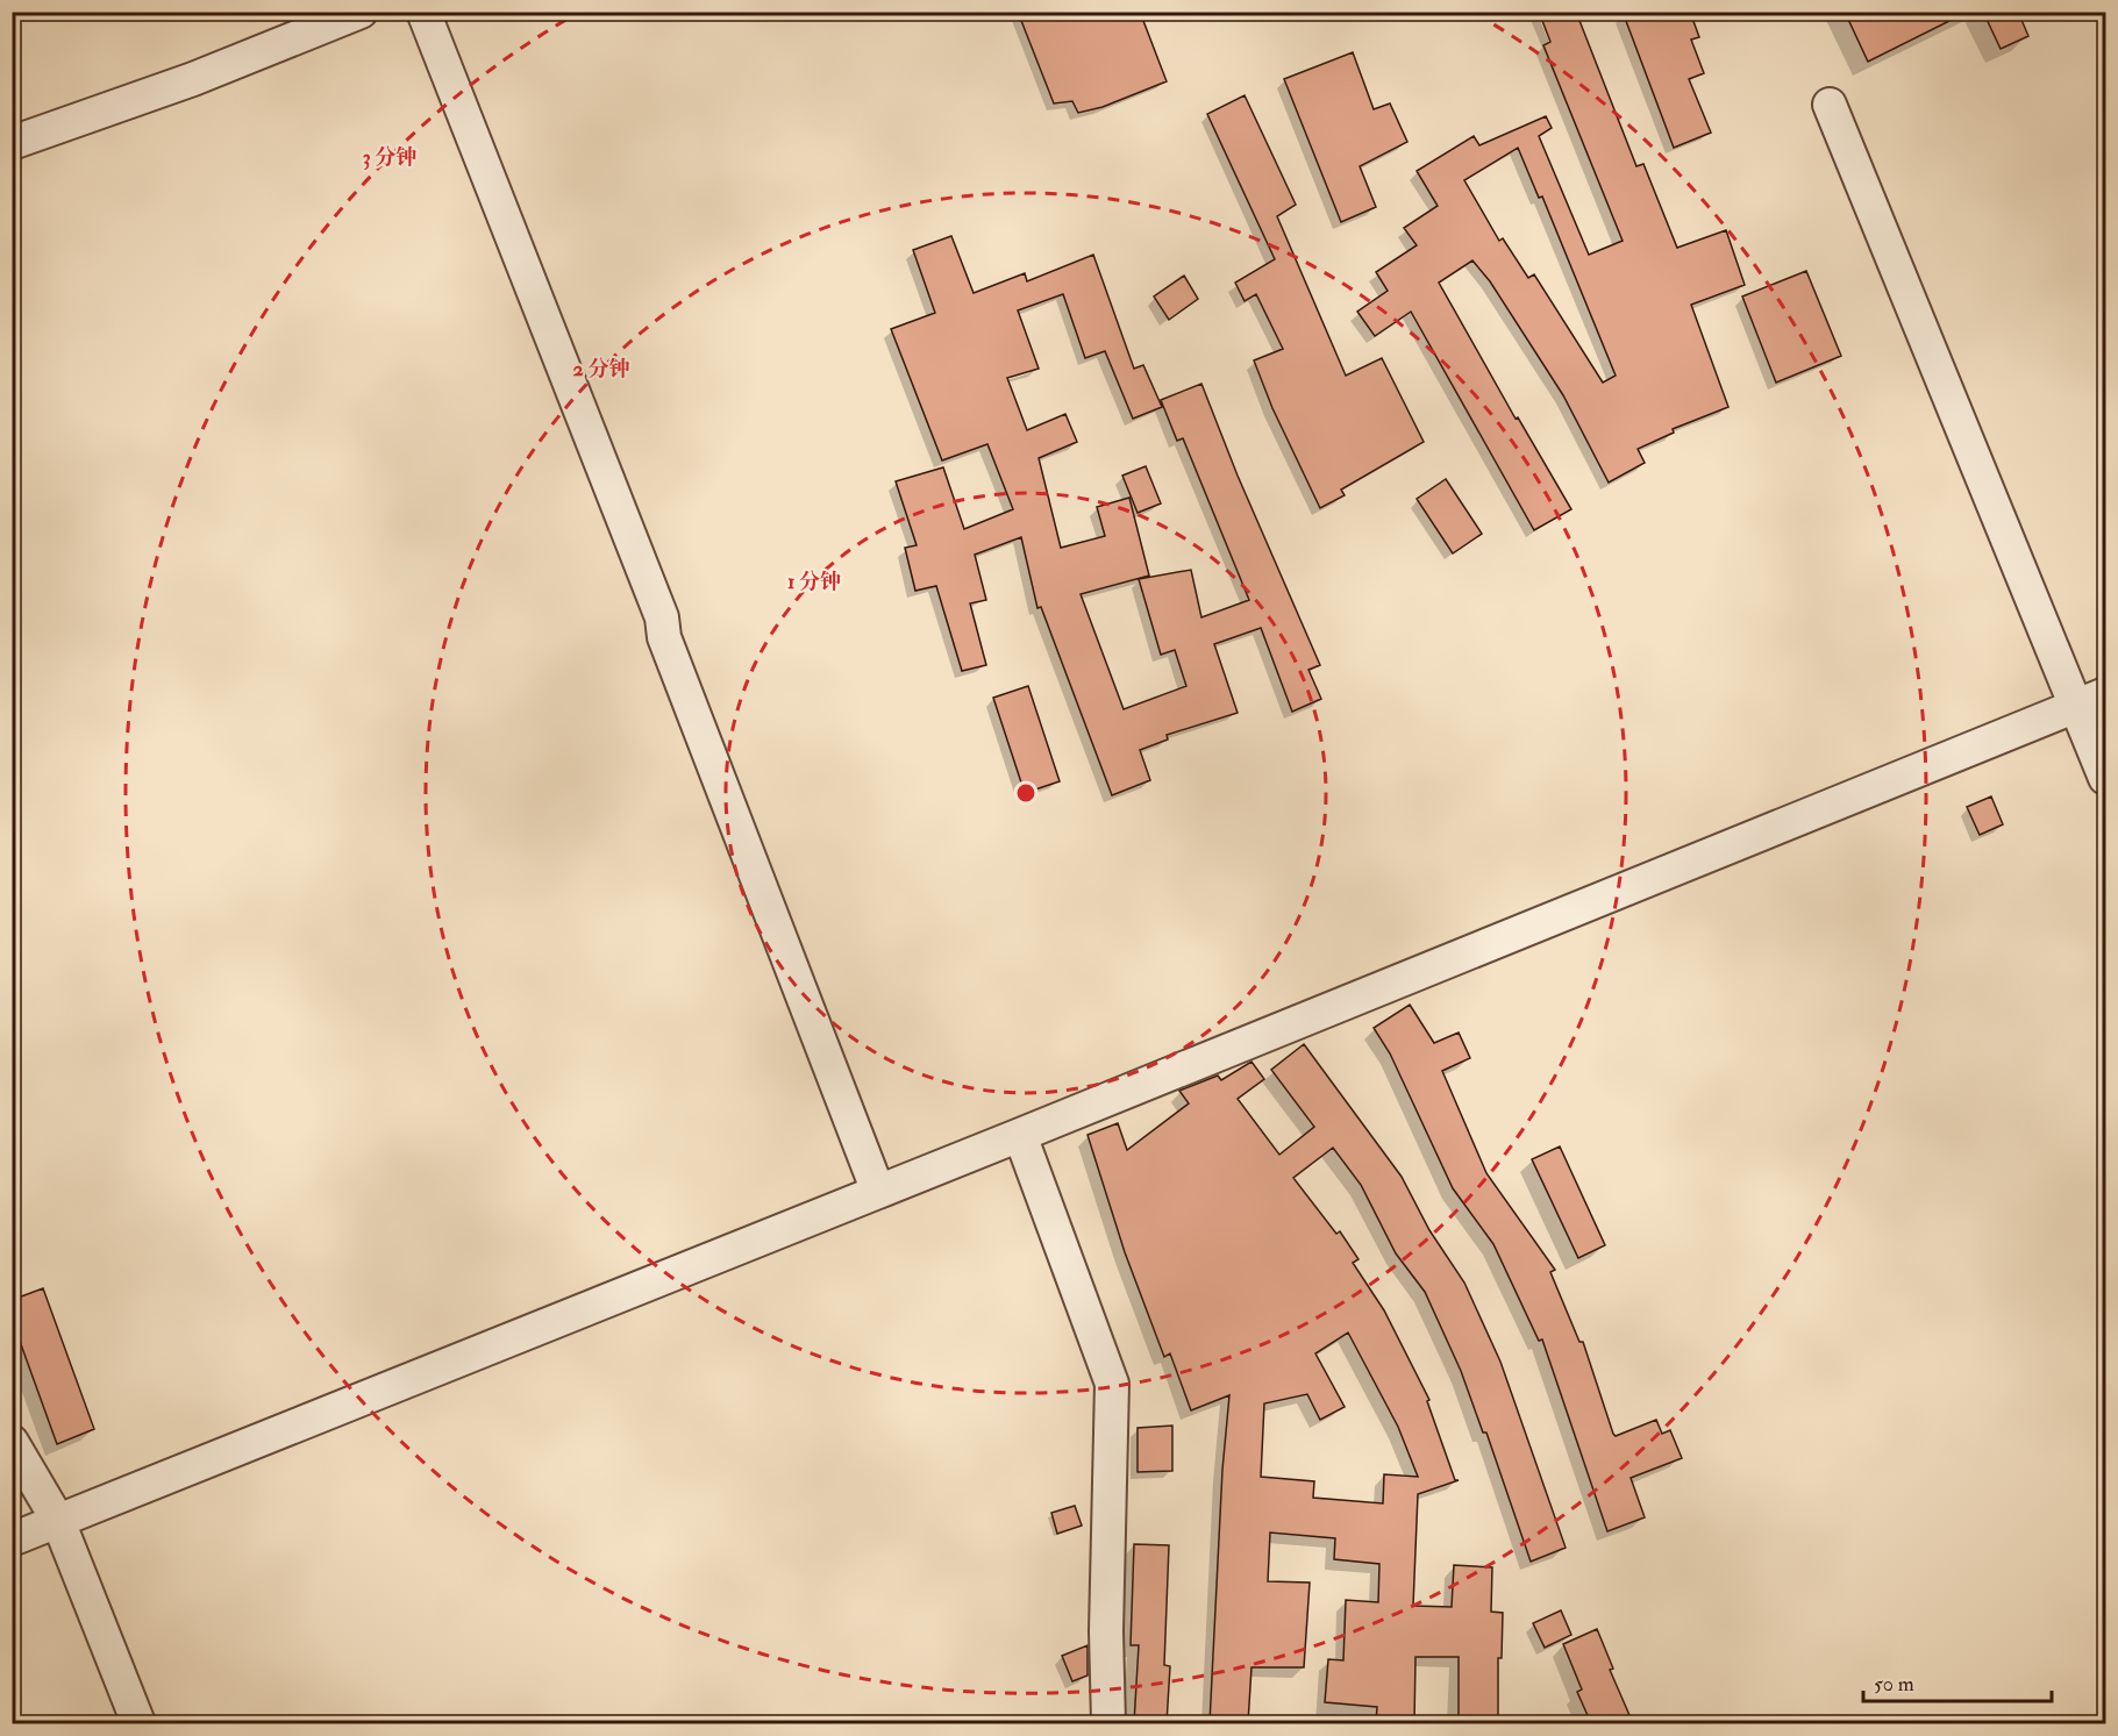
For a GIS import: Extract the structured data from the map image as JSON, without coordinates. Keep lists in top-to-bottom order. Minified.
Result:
{"scale_bar":"50 m","rings":["3 分钟","2 分钟","1 分钟"]}
